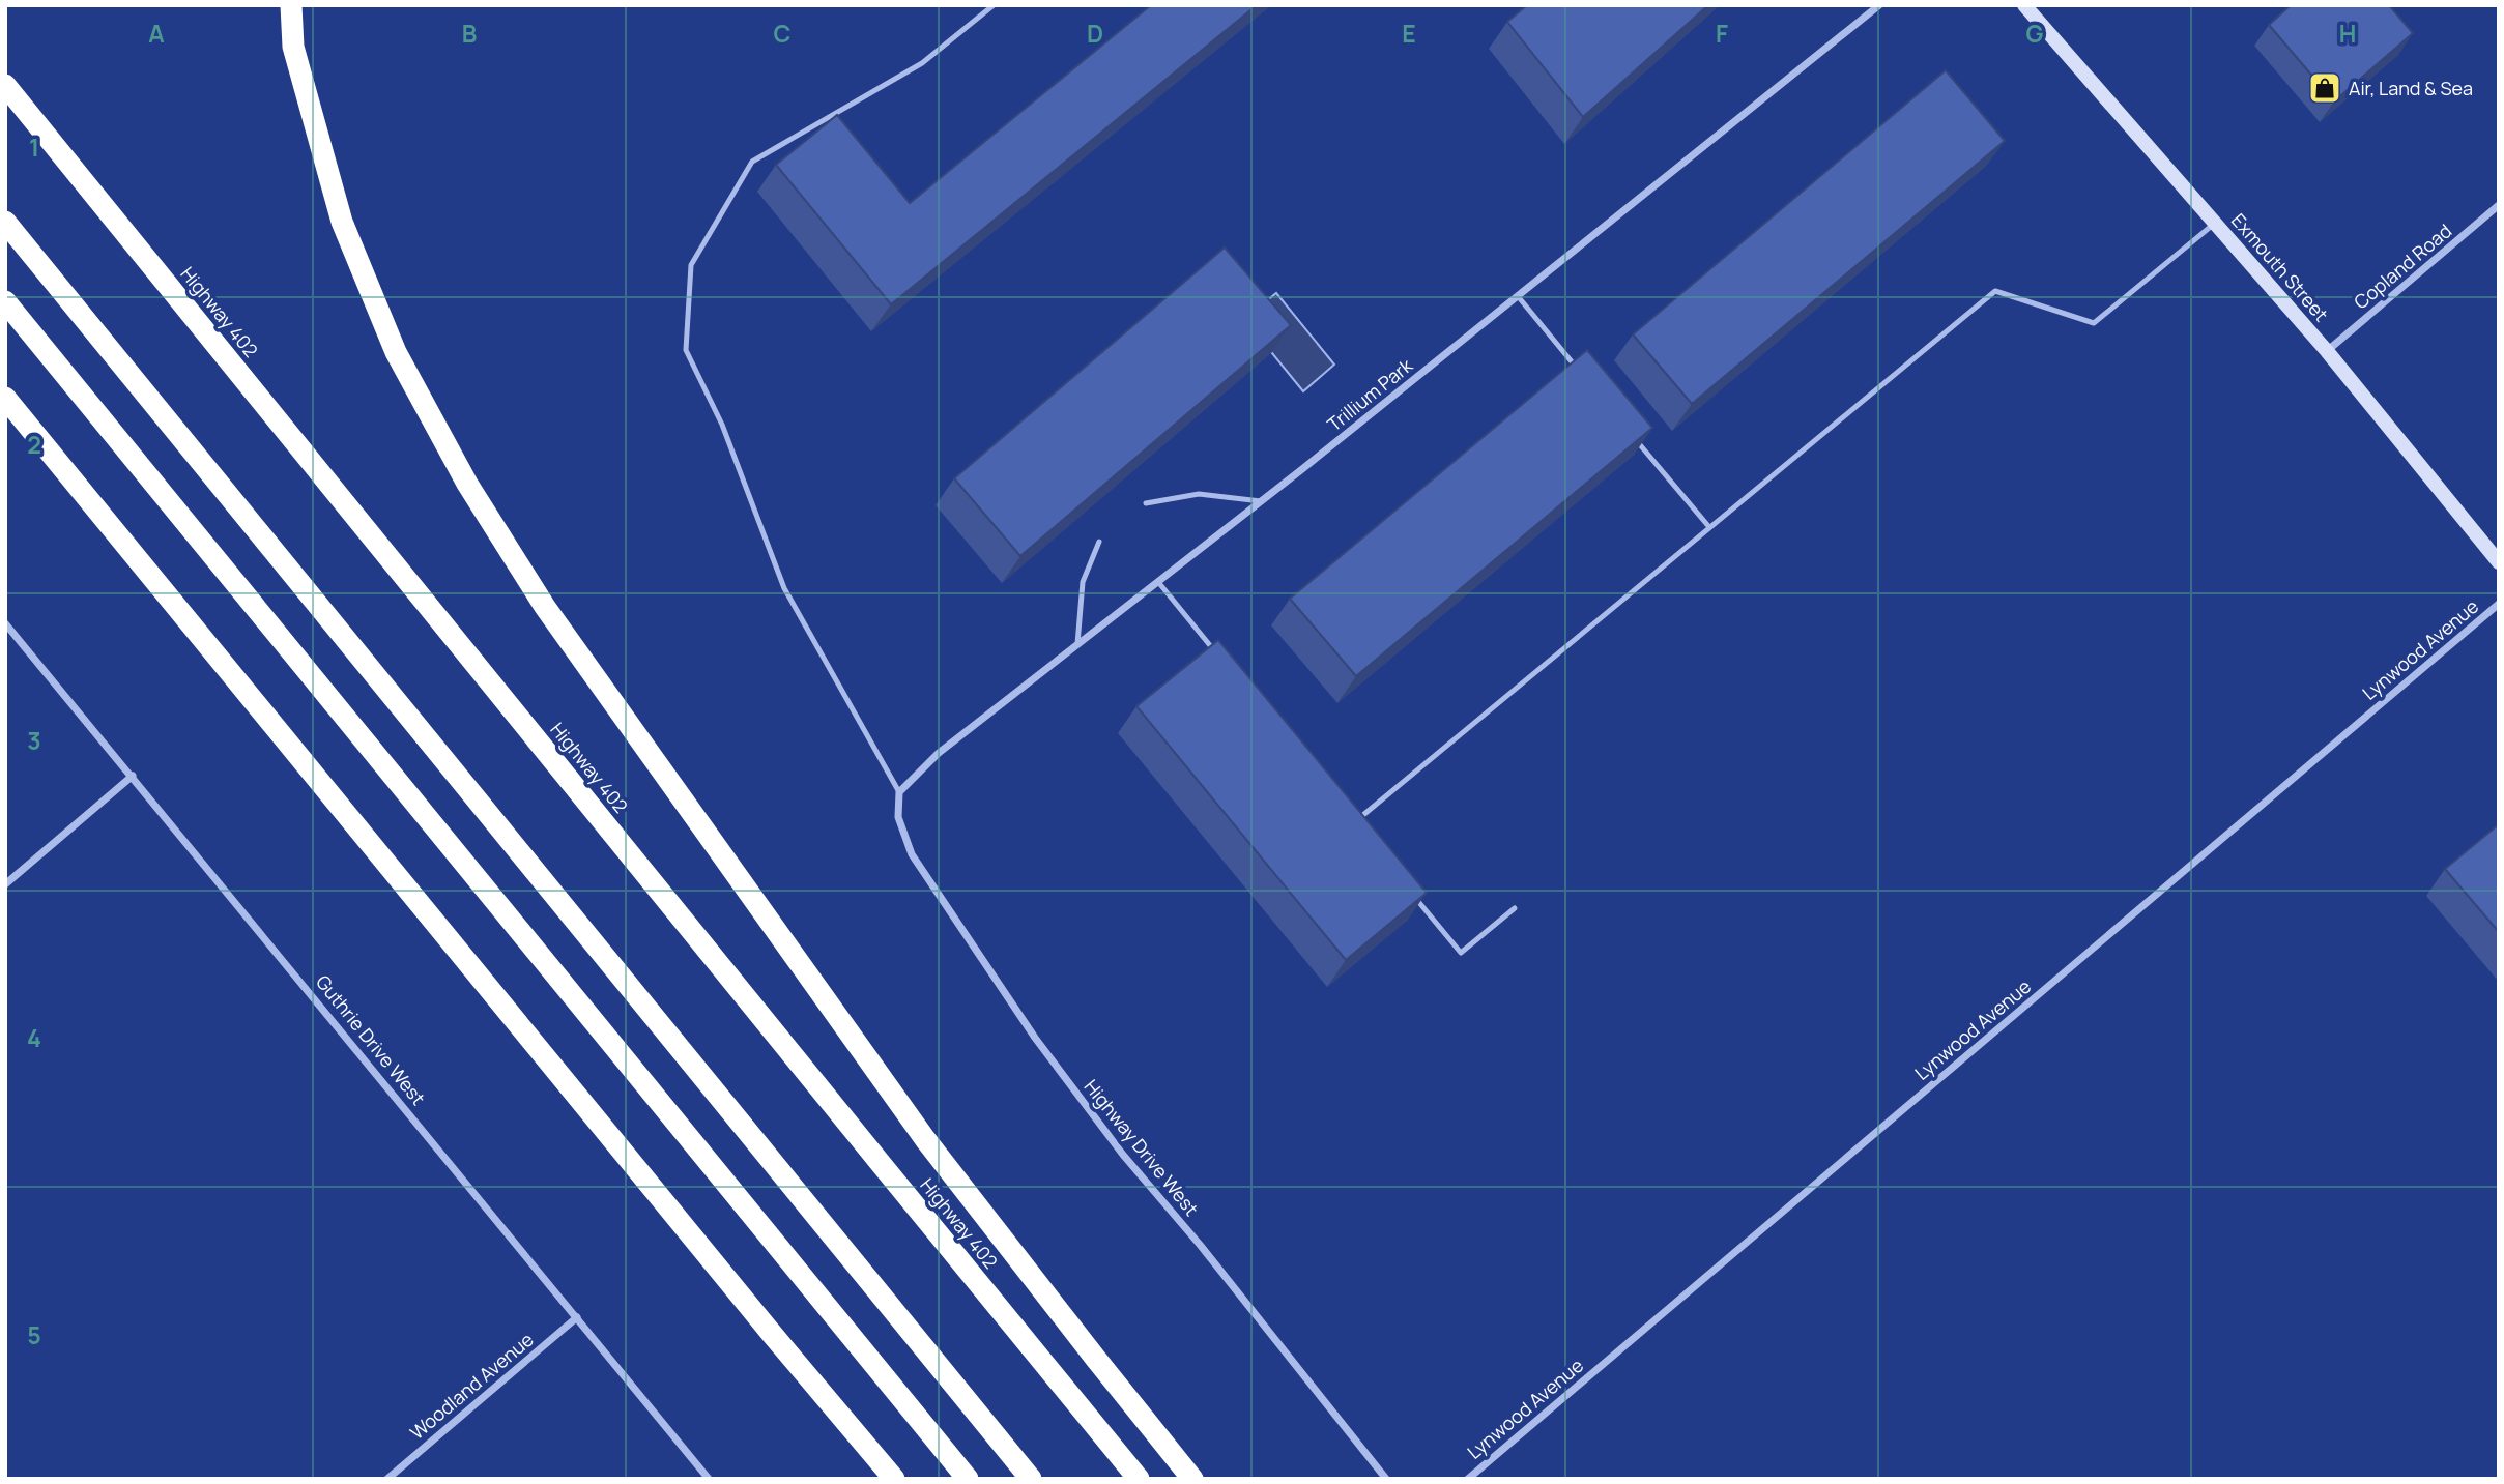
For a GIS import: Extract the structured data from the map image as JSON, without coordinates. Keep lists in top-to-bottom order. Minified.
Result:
{"streets":{"highway":["Highway 402"],"main road":["Exmouth Street"],"street":["Copland Road","Trillium Park","Lynwood Avenue","Guthrie Drive West","Highway Drive West","Woodland Avenue"]},"crossings":[["Copland Road","Exmouth Street"],["Trillium Park","Highway Drive West"],["Guthrie Drive West","Woodland Avenue"]],"places":{"shop":["Air, Land & Sea"]},"grid":{"columns":["A","B","C","D","E","F","G","H"],"rows":["1","2","3","4","5"]}}
